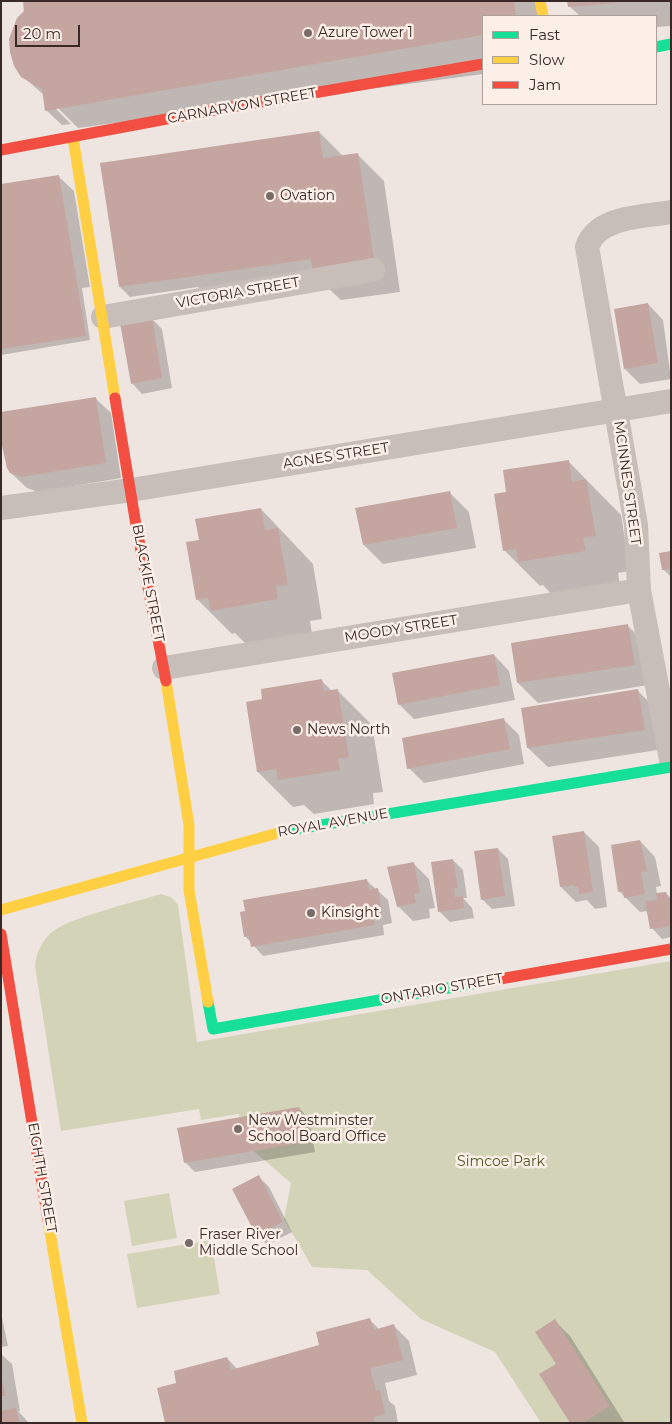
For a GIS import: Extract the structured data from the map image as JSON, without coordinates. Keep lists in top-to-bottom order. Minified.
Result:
{"streets":{"street":["CARNARVON STREET","VICTORIA STREET","AGNES STREET","MCINNES STREET","BLACKIE STREET","MOODY STREET","ROYAL AVENUE","ONTARIO STREET","EIGHTH STREET"]},"crossings":[["CARNARVON STREET","BLACKIE STREET"],["VICTORIA STREET","BLACKIE STREET"],["AGNES STREET","MCINNES STREET"],["AGNES STREET","BLACKIE STREET"],["MCINNES STREET","MOODY STREET"],["BLACKIE STREET","MOODY STREET"],["BLACKIE STREET","ROYAL AVENUE"],["BLACKIE STREET","ONTARIO STREET"]],"parks":["Simcoe Park"],"places":["Azure Tower 1","Ovation","News North","Kinsight","New Westminster School Board Office","Fraser River Middle School"],"legend":["Fast","Slow","Jam"],"scale_bar":"20 m"}
